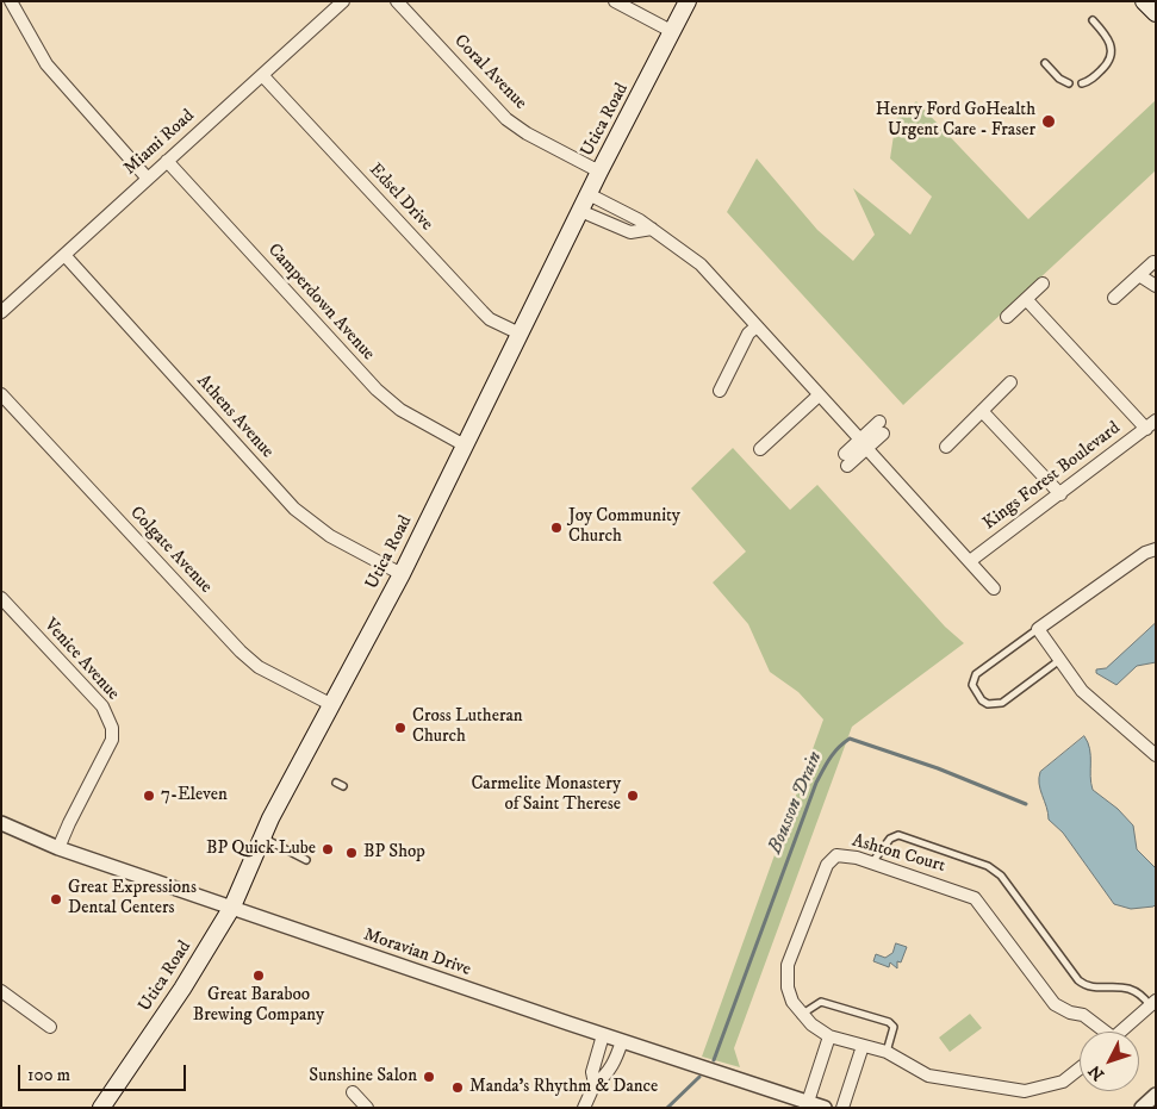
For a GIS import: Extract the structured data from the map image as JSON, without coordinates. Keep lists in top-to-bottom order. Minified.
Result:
{"streets":{"main road":["Utica Road"],"street":["Coral Avenue","Miami Road","Edsel Drive","Camperdown Avenue","Athens Avenue","Kings Forest Boulevard","Colgate Avenue","Venice Avenue","Ashton Court","Moravian Drive"]},"crossings":[["Coral Avenue","Utica Road"],["Utica Road","Edsel Drive"],["Utica Road","Camperdown Avenue"],["Utica Road","Athens Avenue"],["Utica Road","Colgate Avenue"],["Utica Road","Moravian Drive"],["Miami Road","Edsel Drive"],["Miami Road","Camperdown Avenue"],["Miami Road","Athens Avenue"],["Venice Avenue","Moravian Drive"]],"water":["Bousson Drain"],"places":["Henry Ford GoHealth Urgent Care - Fraser","Joy Community Church","Cross Lutheran Church","7-Eleven","Carmelite Monastery of Saint Therese","BP Quick Lube","BP Shop","Great Expressions Dental Centers","Great Baraboo Brewing Company","Sunshine Salon","Manda's Rhythm & Dance"],"scale_bar":"100 m","north":"bottom left"}
